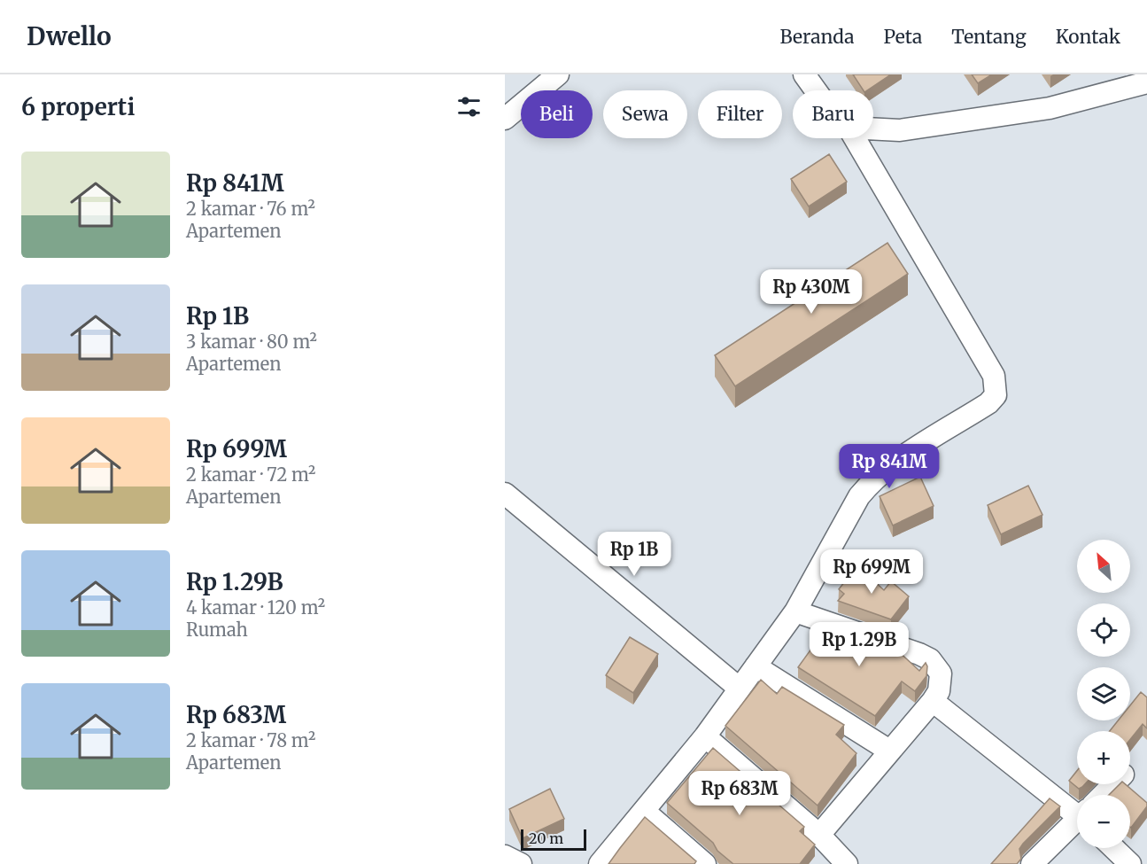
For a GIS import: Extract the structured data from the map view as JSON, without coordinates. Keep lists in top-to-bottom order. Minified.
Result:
{"scale_bar":"20 m","north":"top left","page":{"header":"Dwello","nav":["Beranda","Peta","Tentang","Kontak"],"heading":"6 properti","chip":["Beli","Sewa","Filter","Baru"],"list":[{"name":"Rp 841M","note":"2 kamar · 76 m² · Apartemen"},{"name":"Rp 1B","note":"3 kamar · 80 m² · Apartemen"},{"name":"Rp 699M","note":"2 kamar · 72 m² · Apartemen"},{"name":"Rp 1.29B","note":"4 kamar · 120 m² · Rumah"},{"name":"Rp 683M","note":"2 kamar · 78 m² · Apartemen"}],"price":["Rp 430M","Rp 841M","Rp 1B","Rp 699M","Rp 1.29B","Rp 683M"],"map_buttons":["+","−"],"scale":"20 m"}}
